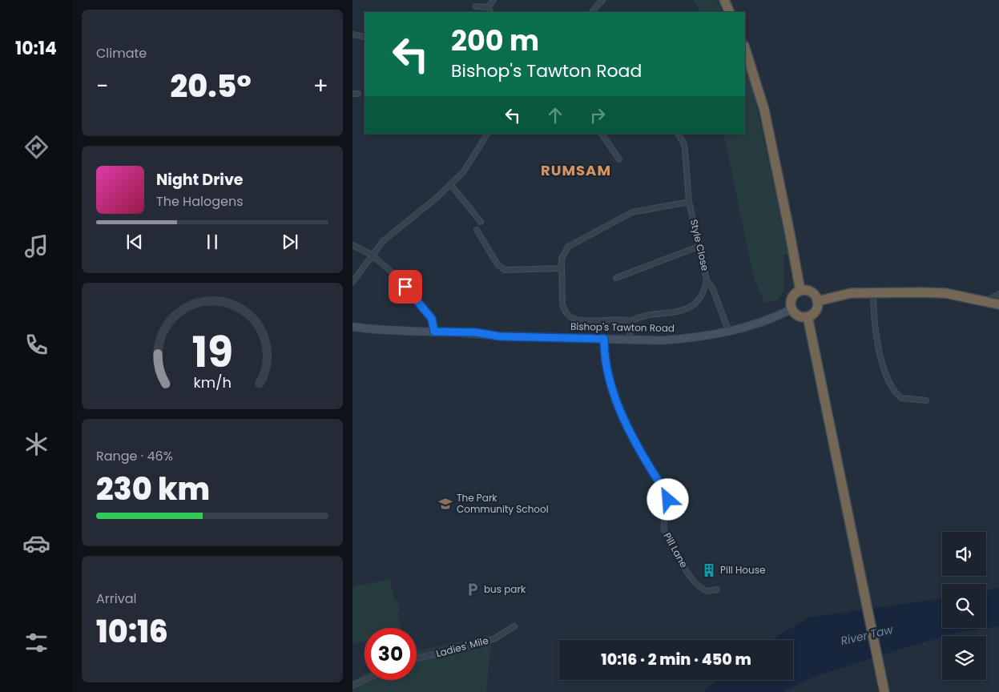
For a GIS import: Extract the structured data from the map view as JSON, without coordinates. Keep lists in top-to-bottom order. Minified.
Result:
{"streets":{"main road":["Bishop's Tawton Road"],"street":["Style Close","Pill Lane","Ladies' Mile"]},"crossings":[["Style Close","Bishop's Tawton Road"],["Bishop's Tawton Road","Pill Lane"]],"districts":["RUMSAM"],"water":["River Taw"],"places":{"school or university":["The Park Community School"],"building":["Pill House"],"parking":["bus park"]},"page":{"tabs":"10:14","tile":["Climate",["Range · 46%","230 km"],["Arrival","10:16"]],"turn":["200 m","Bishop's Tawton Road"],"heat":["−","20.5°","+"],"song":["Night Drive","The Halogens"],"limit":"30","trip":"10:16 · 2 min · 450 m","gauge":["19","km/h"]}}
